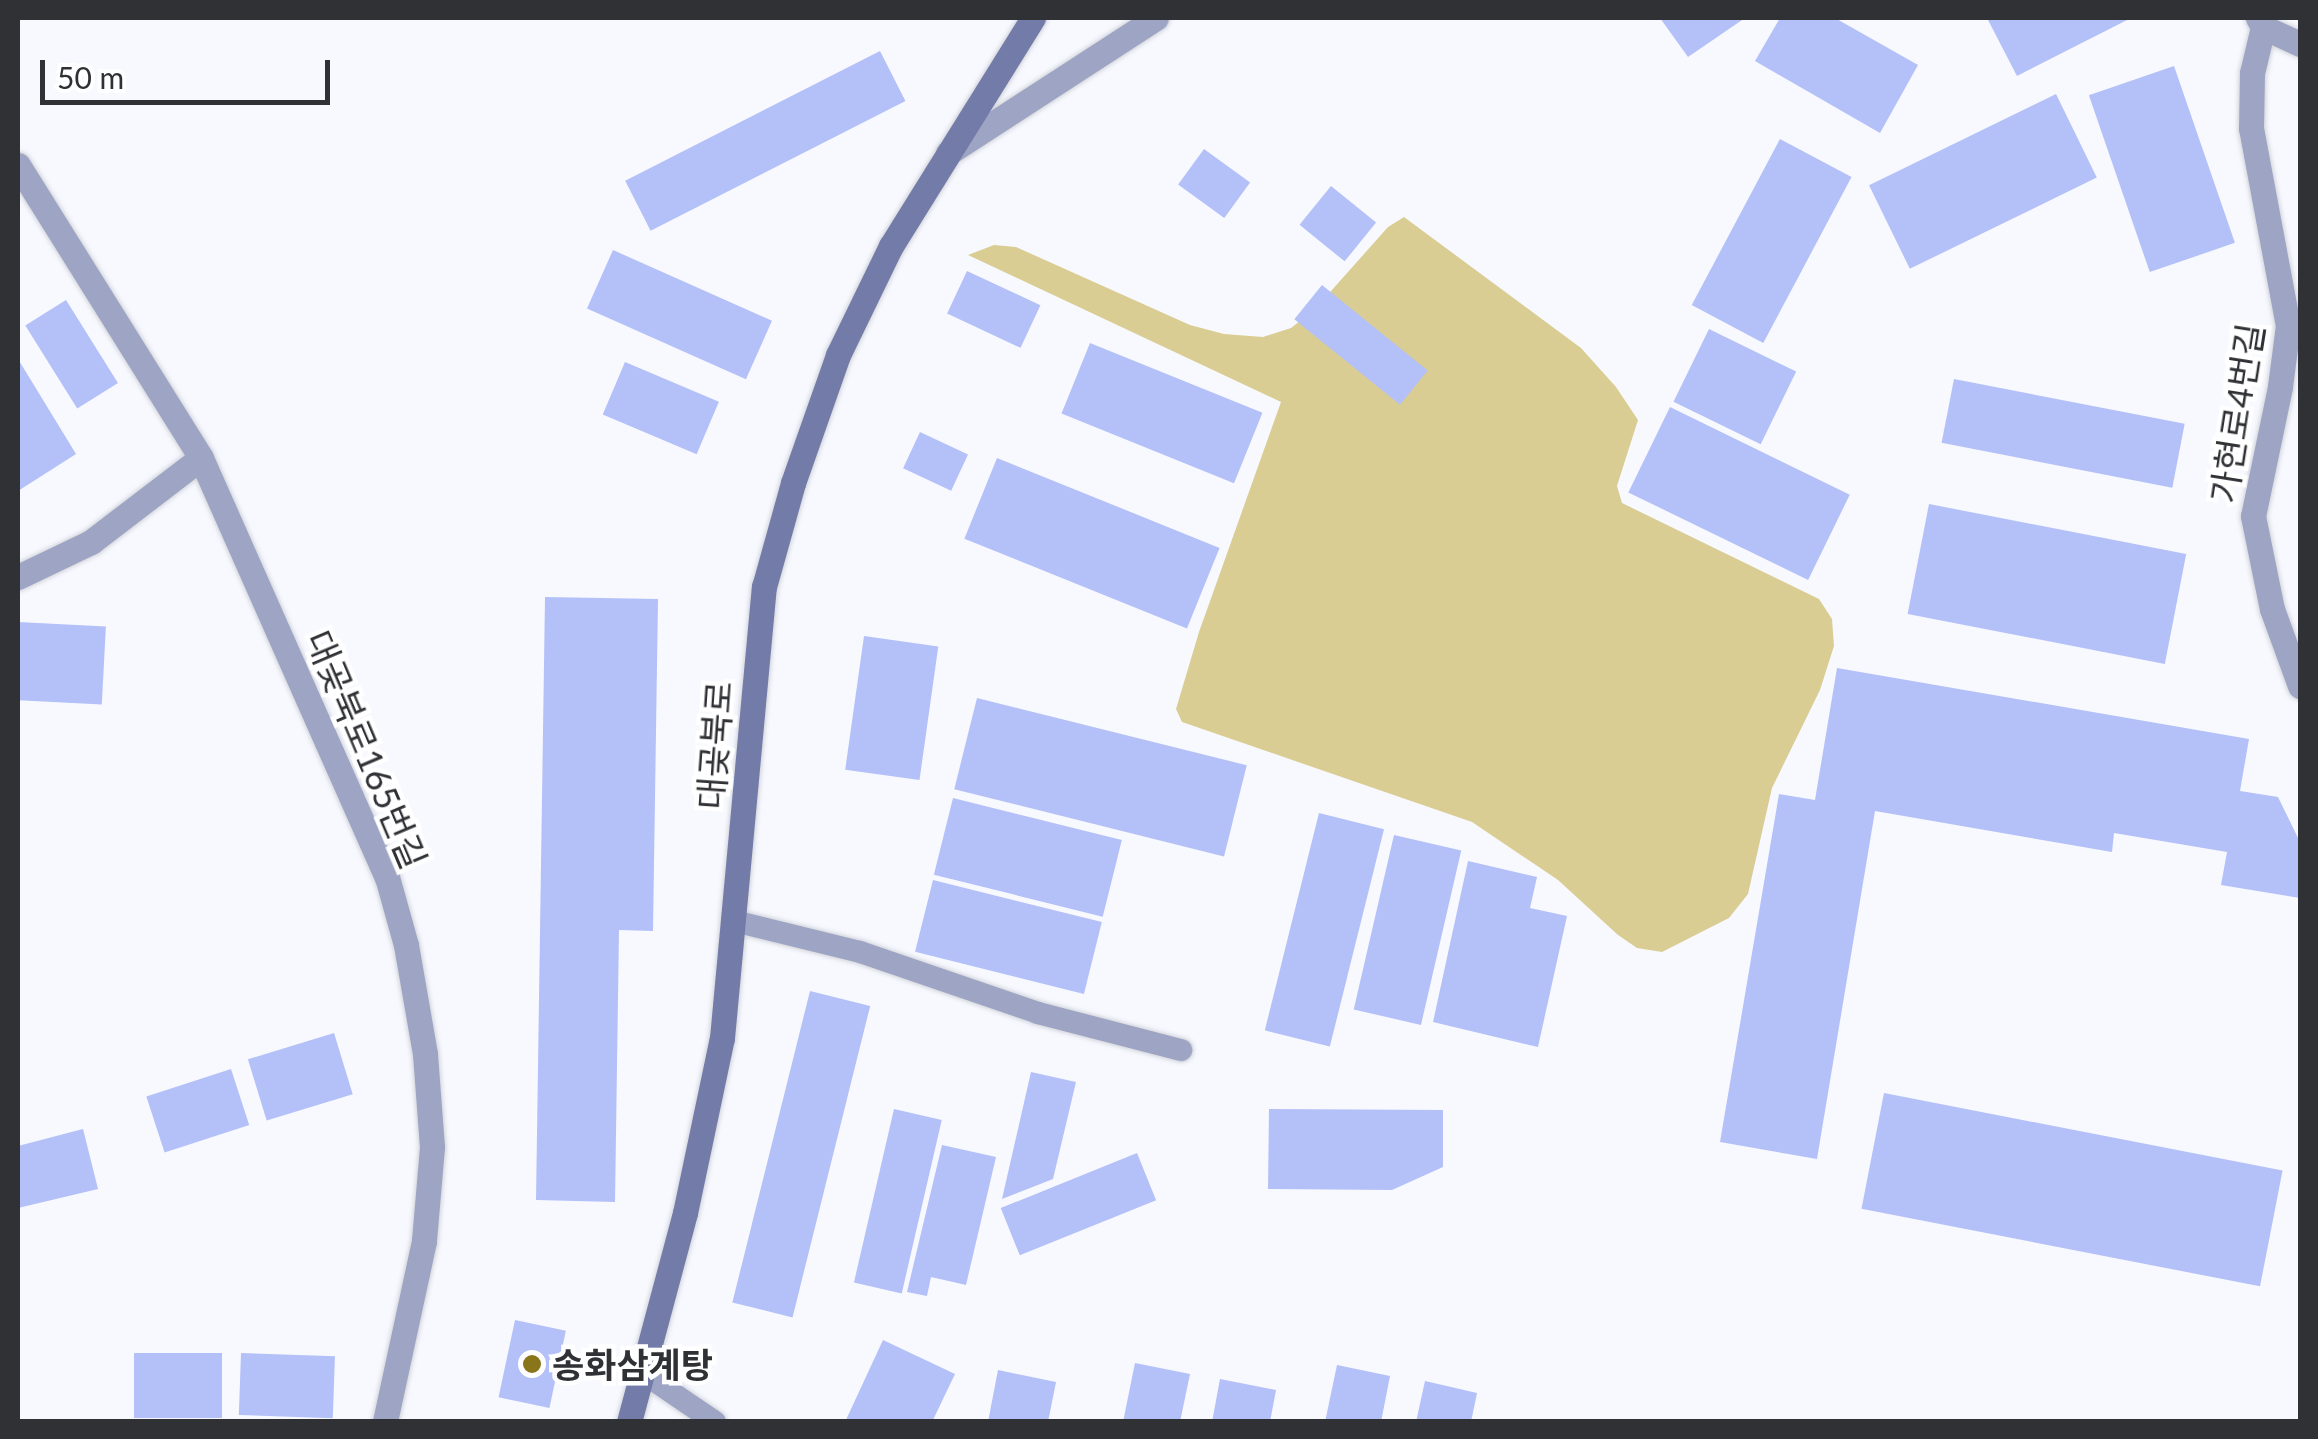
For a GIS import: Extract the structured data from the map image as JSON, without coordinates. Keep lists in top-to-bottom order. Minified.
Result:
{"streets":{"street":["가현로4번길","대곶북로","대곶북로165번길"]},"places":["송화삼계탕"],"scale_bar":"50 m"}
